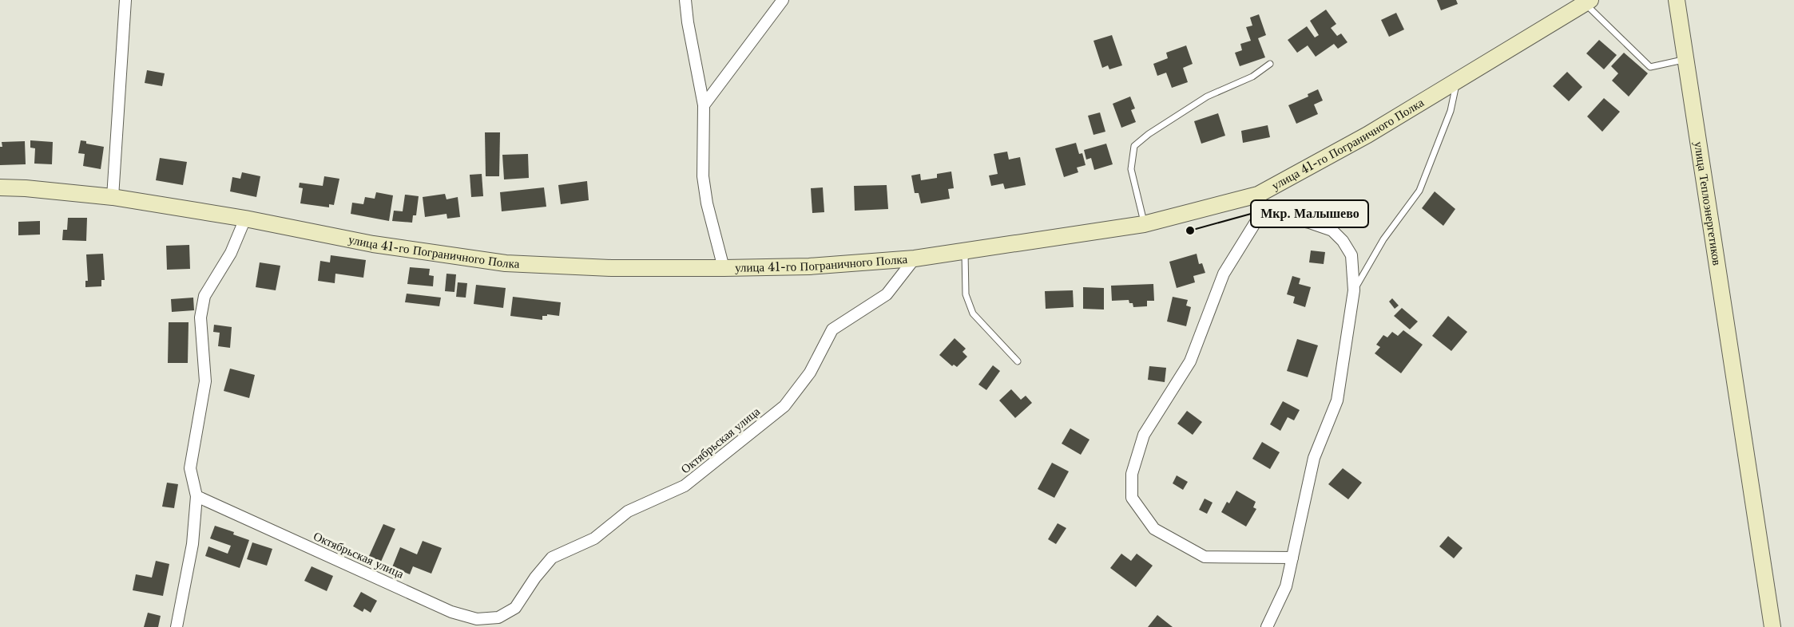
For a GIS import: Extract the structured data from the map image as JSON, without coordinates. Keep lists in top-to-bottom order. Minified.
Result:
{"streets":{"street":["улица 41-го Пограничного Полка","улица Теплоэнергетиков","Октябрьская улица"]},"crossings":[["улица 41-го Пограничного Полка","Октябрьская улица"]],"places":["Мкр. Малышево"]}
